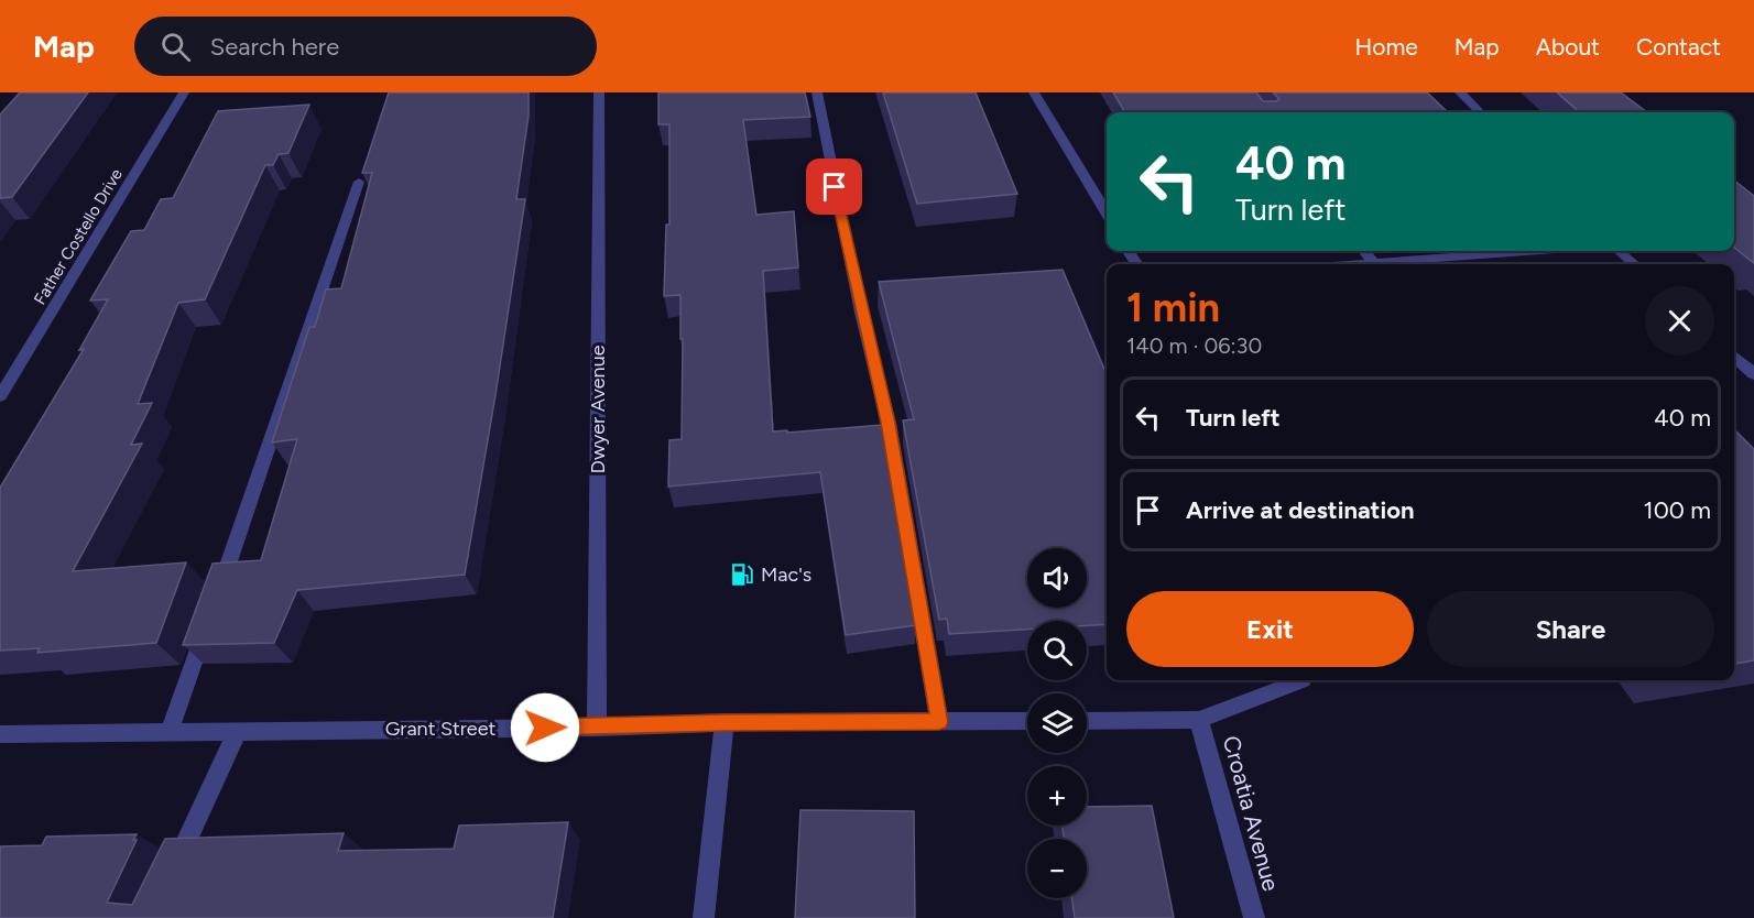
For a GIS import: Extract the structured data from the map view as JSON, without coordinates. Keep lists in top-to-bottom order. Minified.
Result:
{"streets":{"street":["Father Costello Drive","Dwyer Avenue","Grant Street","Croatia Avenue"]},"crossings":[["Dwyer Avenue","Grant Street"]],"places":{"fuel station":["Mac's"]},"page":{"header":"Map","search":"Search here","nav":["Home","Map","About","Contact"],"turn":["40 m","Turn left"],"heading":["1 min","140 m · 06:30"],"list":[{"name":"Turn left","value":"40 m"},{"name":"Arrive at destination","value":"100 m"}],"map_buttons":["+","−"],"buttons":["Exit","Share"]}}
